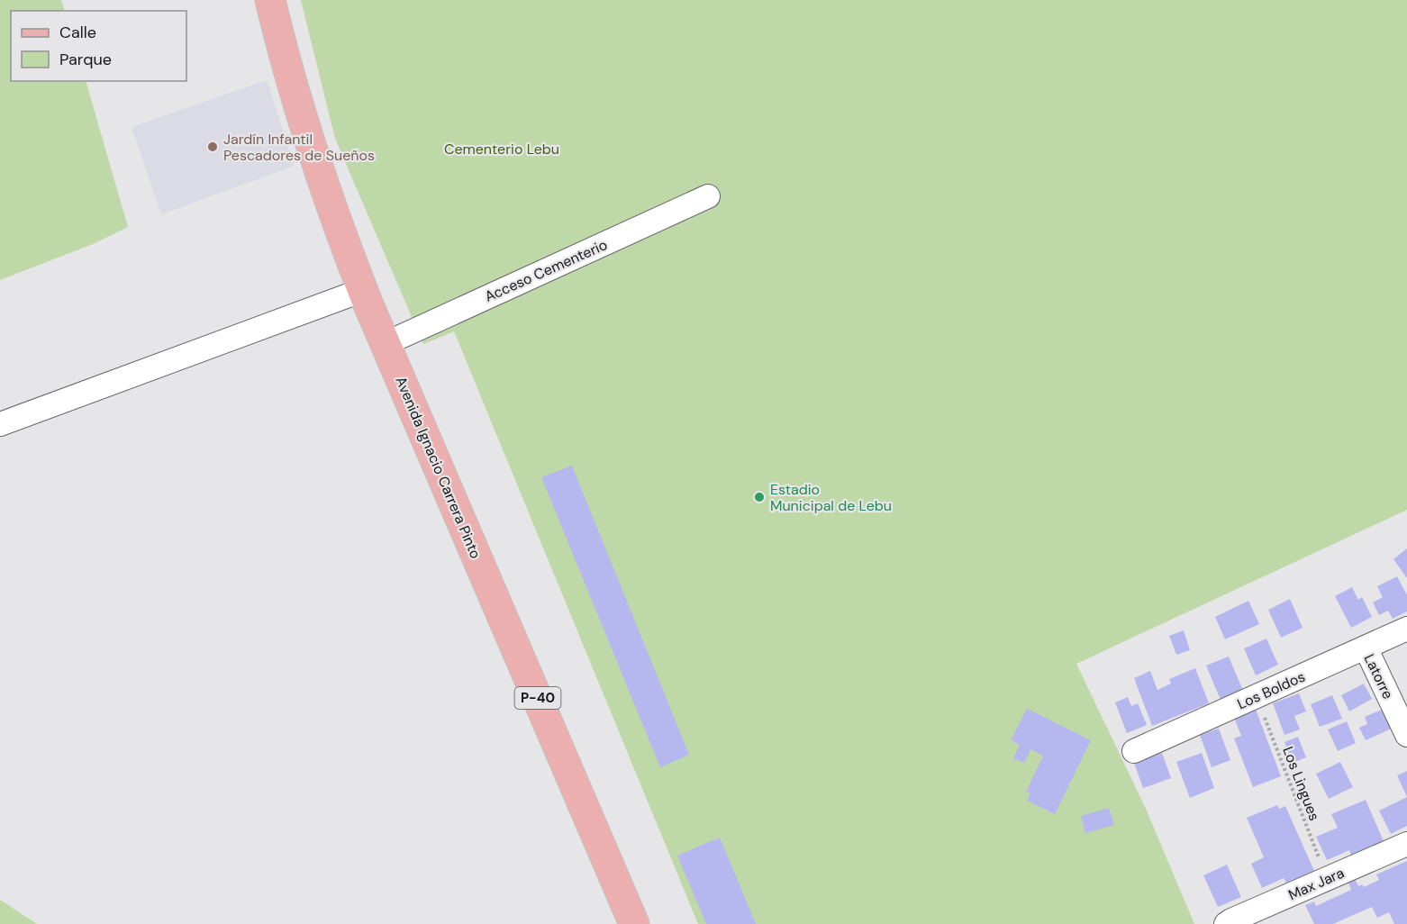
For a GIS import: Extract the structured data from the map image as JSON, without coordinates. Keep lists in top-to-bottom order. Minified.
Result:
{"streets":{"main road":["Avenida Ignacio Carrera Pinto","P-40"],"street":["Acceso Cementerio","Latorre","Los Boldos","Max Jara"],"path":["Los Lingues"]},"crossings":[["Acceso Cementerio","Avenida Ignacio Carrera Pinto"],["Latorre","Los Boldos"],["Los Boldos","Los Lingues"],["Los Lingues","Max Jara"]],"parks":["Cementerio Lebu"],"places":["Jardín Infantil Pescadores de Sueños","Estadio Municipal de Lebu"],"legend":["Calle","Parque"]}
